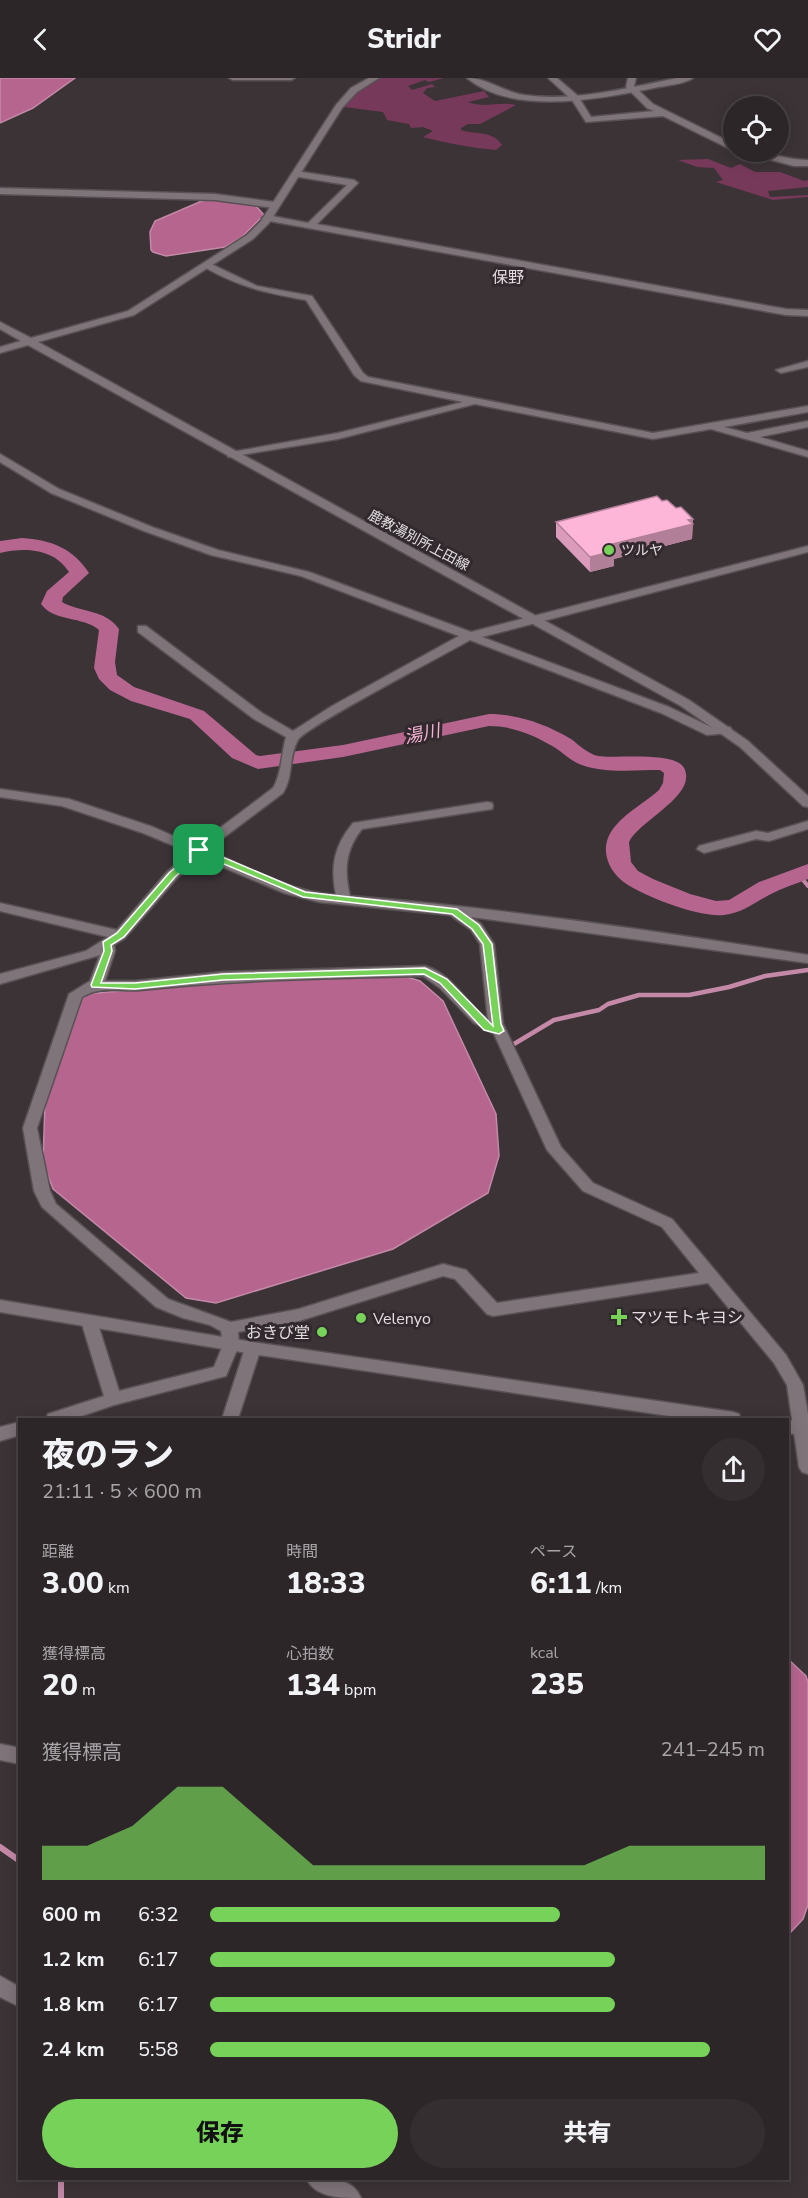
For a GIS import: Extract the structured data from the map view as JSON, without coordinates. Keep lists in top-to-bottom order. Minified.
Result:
{"streets":{"street":["鹿教湯別所上田線"]},"districts":["保野"],"water":["湯川"],"places":{"other":["ツルヤ","Velenyo","おきび堂"],"health":["マツモトキヨシ"]},"page":{"header":"Stridr","heading":["夜のラン","21:11 · 5 × 600 m"],"stats":[["距離","3.00 km"],["時間","18:33"],["ペース","6:11 /km"],["獲得標高","20 m"],["心拍数","134 bpm"],["kcal","235"]],"chart":["獲得標高","241–245 m"],"list":[{"name":"600 m","note":"6:32"},{"name":"1.2 km","note":"6:17"},{"name":"1.8 km","note":"6:17"},{"name":"2.4 km","note":"5:58"}],"buttons":["保存","共有"]}}
